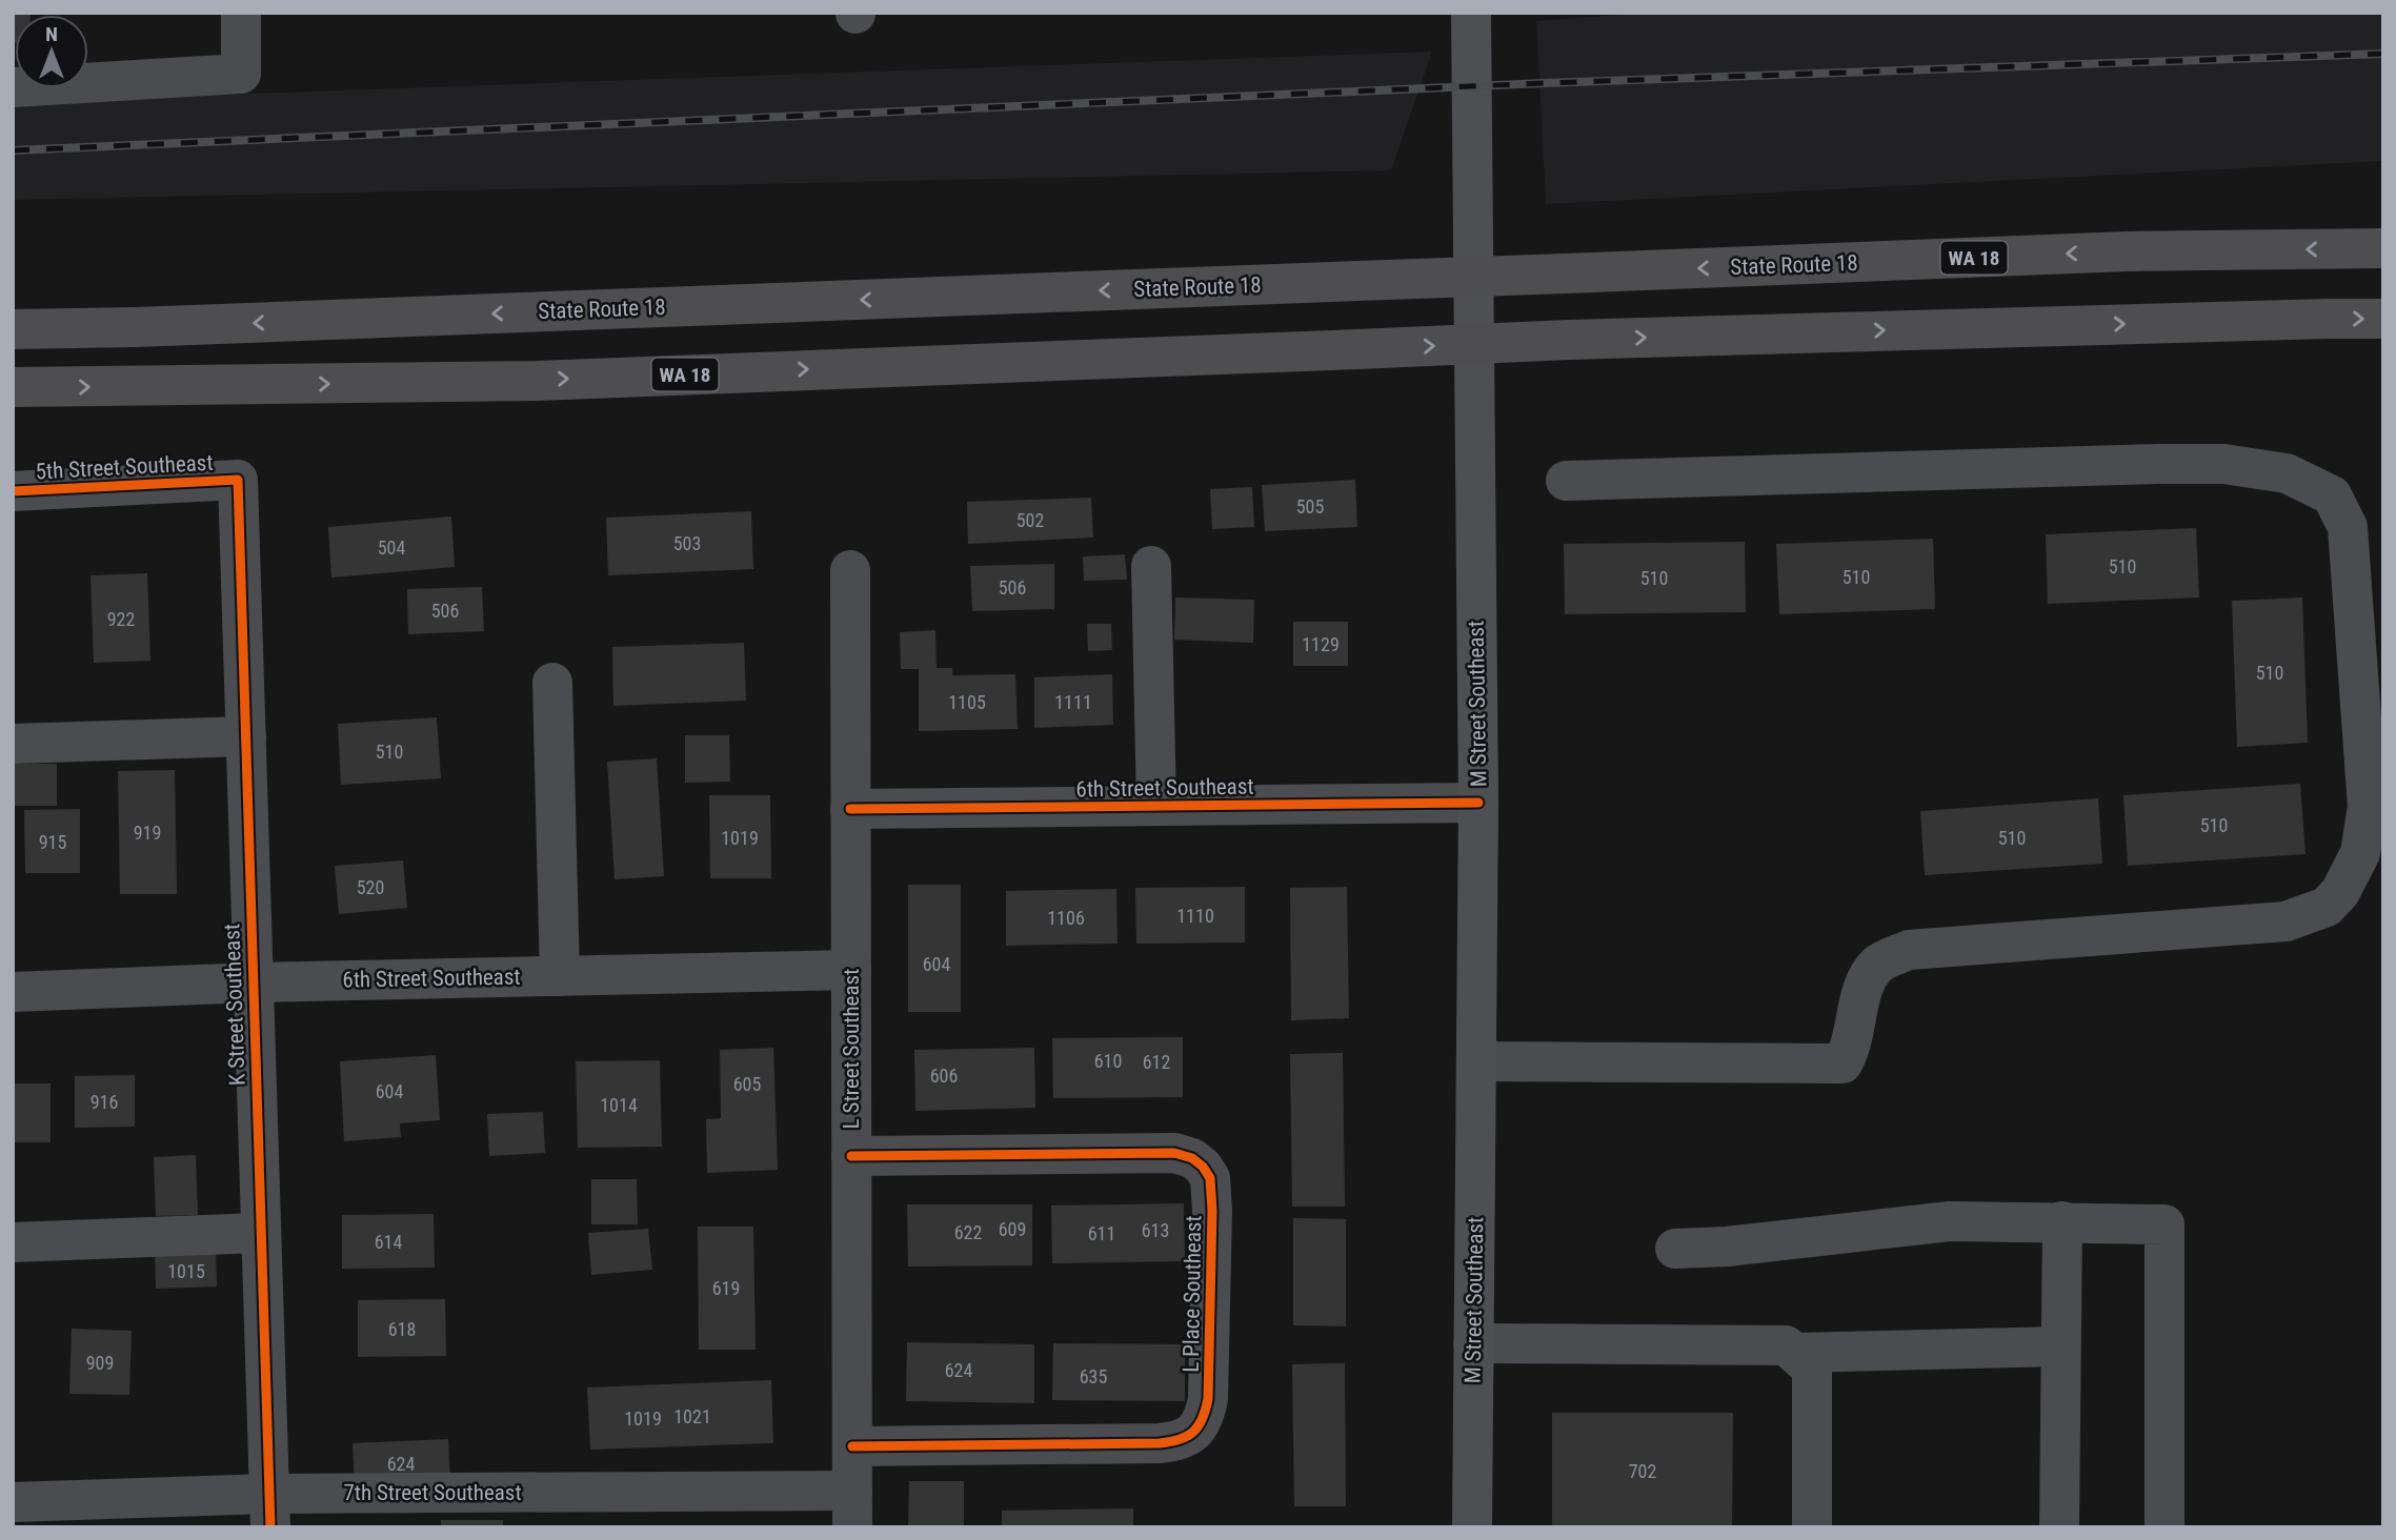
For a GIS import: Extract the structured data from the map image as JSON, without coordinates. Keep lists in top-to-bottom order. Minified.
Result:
{"streets":{"highway":["WA 18","State Route 18"],"main road":["M Street Southeast"],"street":["5th Street Southeast","6th Street Southeast","K Street Southeast","L Street Southeast","L Place Southeast","7th Street Southeast"]},"crossings":[["5th Street Southeast","K Street Southeast"],["M Street Southeast","6th Street Southeast"],["6th Street Southeast","K Street Southeast"],["6th Street Southeast","L Street Southeast"],["K Street Southeast","7th Street Southeast"],["L Street Southeast","L Place Southeast"],["L Street Southeast","7th Street Southeast"]],"house_numbers":["505","502","503","504","510","510","510","506","506","922","1129","510","1105","1111","510","510","919","1019","510","915","520","1110","1106","604","610","612","606","605","604","916","1014","609","613","622","611","614","1015","619","618","909","624","635","1021","1019","624","702"],"north":"top"}
